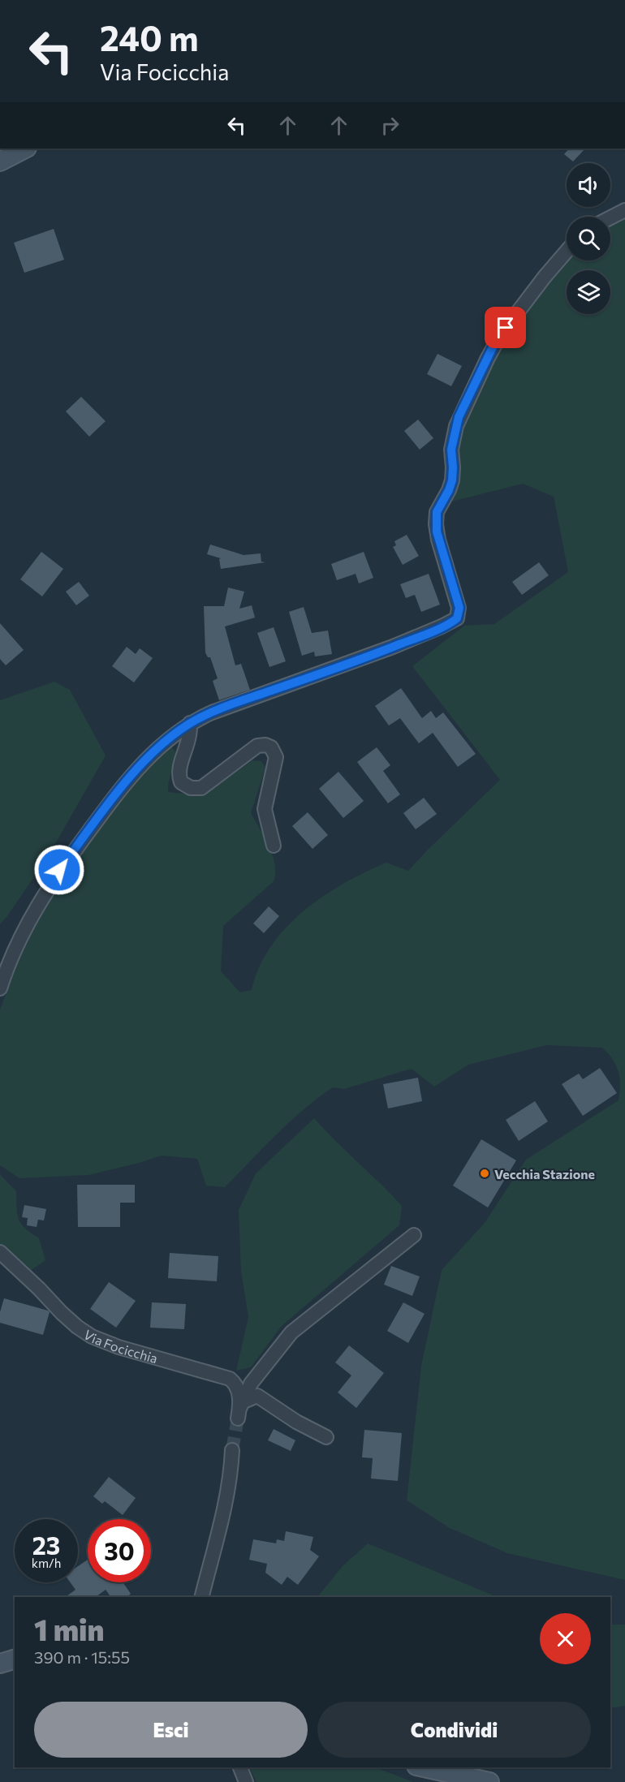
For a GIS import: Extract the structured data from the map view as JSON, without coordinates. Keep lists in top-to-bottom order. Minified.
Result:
{"streets":{"street":["Via Focicchia"]},"places":["Vecchia Stazione"],"page":{"turn":["240 m","Via Focicchia"],"speed":"23 km/h","limit":"30","heading":["1 min","390 m · 15:55"],"buttons":["Esci","Condividi"]}}
